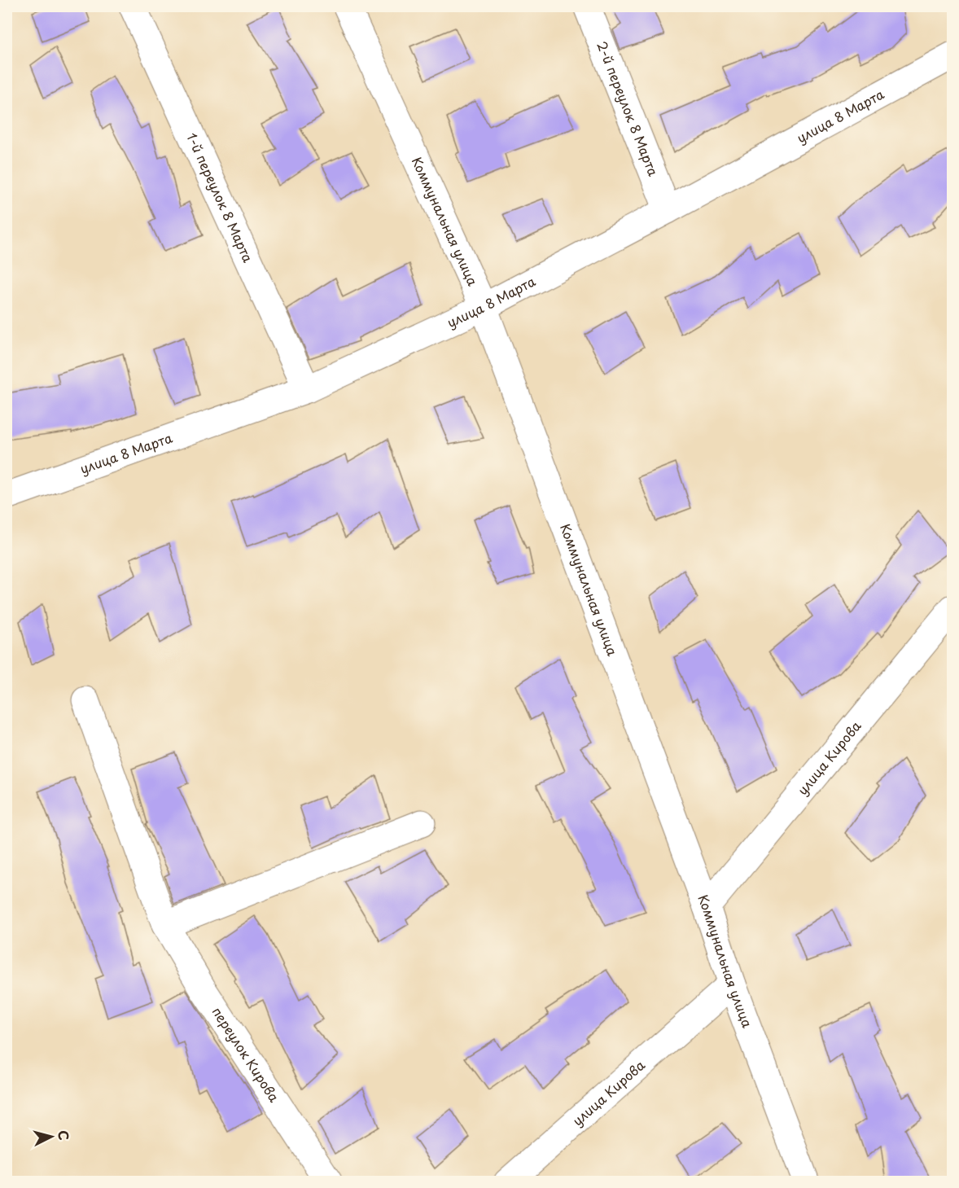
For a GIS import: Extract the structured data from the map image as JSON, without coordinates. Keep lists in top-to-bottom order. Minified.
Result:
{"streets":{"street":["2-й переулок 8 Марта","улица 8 Марта","1-й переулок 8 Марта","Коммунальная улица","улица Кирова","переулок Кирова"]},"crossings":[["2-й переулок 8 Марта","улица 8 Марта"],["улица 8 Марта","1-й переулок 8 Марта"],["улица 8 Марта","Коммунальная улица"],["Коммунальная улица","улица Кирова"]],"north":"right"}
